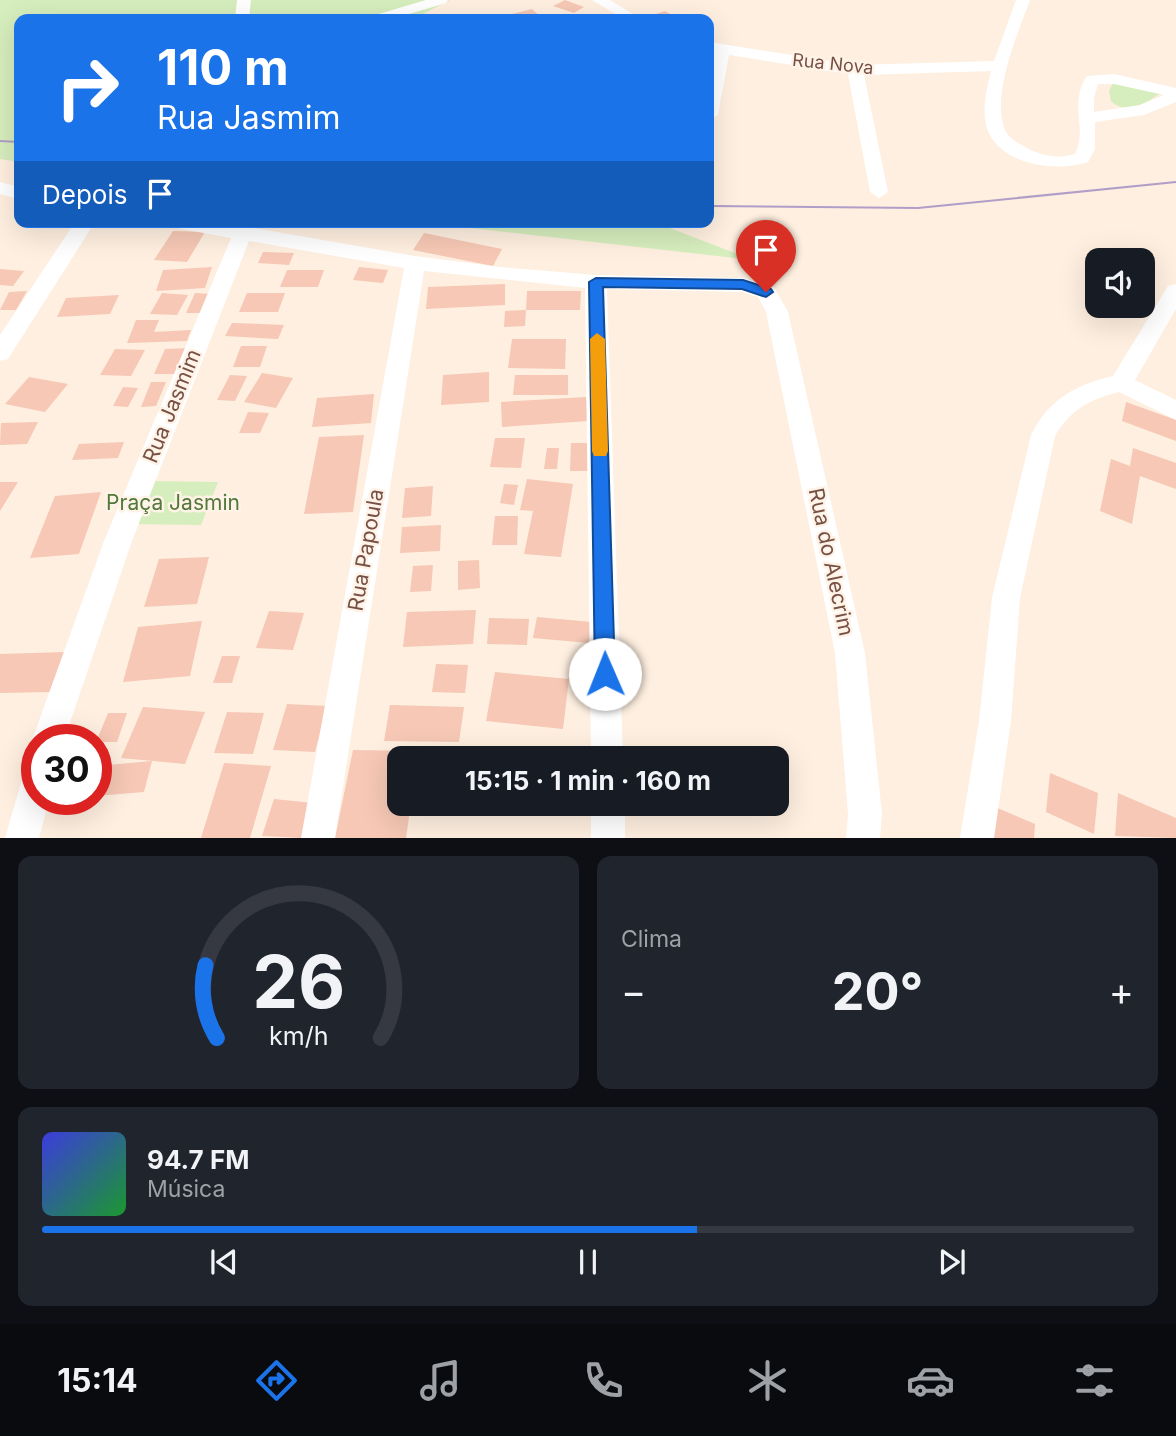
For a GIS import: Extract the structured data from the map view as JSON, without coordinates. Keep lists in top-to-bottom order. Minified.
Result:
{"streets":{"street":["Rua Nova","Rua Jasmim","Rua Papoula","Rua do Alecrim"]},"parks":["Praça Jasmin"],"page":{"turn":["110 m","Rua Jasmim"],"then":"Depois","limit":"30","trip":"15:15 · 1 min · 160 m","tile":"Clima","heat":["−","20°","+"],"song":["94.7 FM","Música"],"tabs":"15:14","gauge":["26","km/h"]}}
